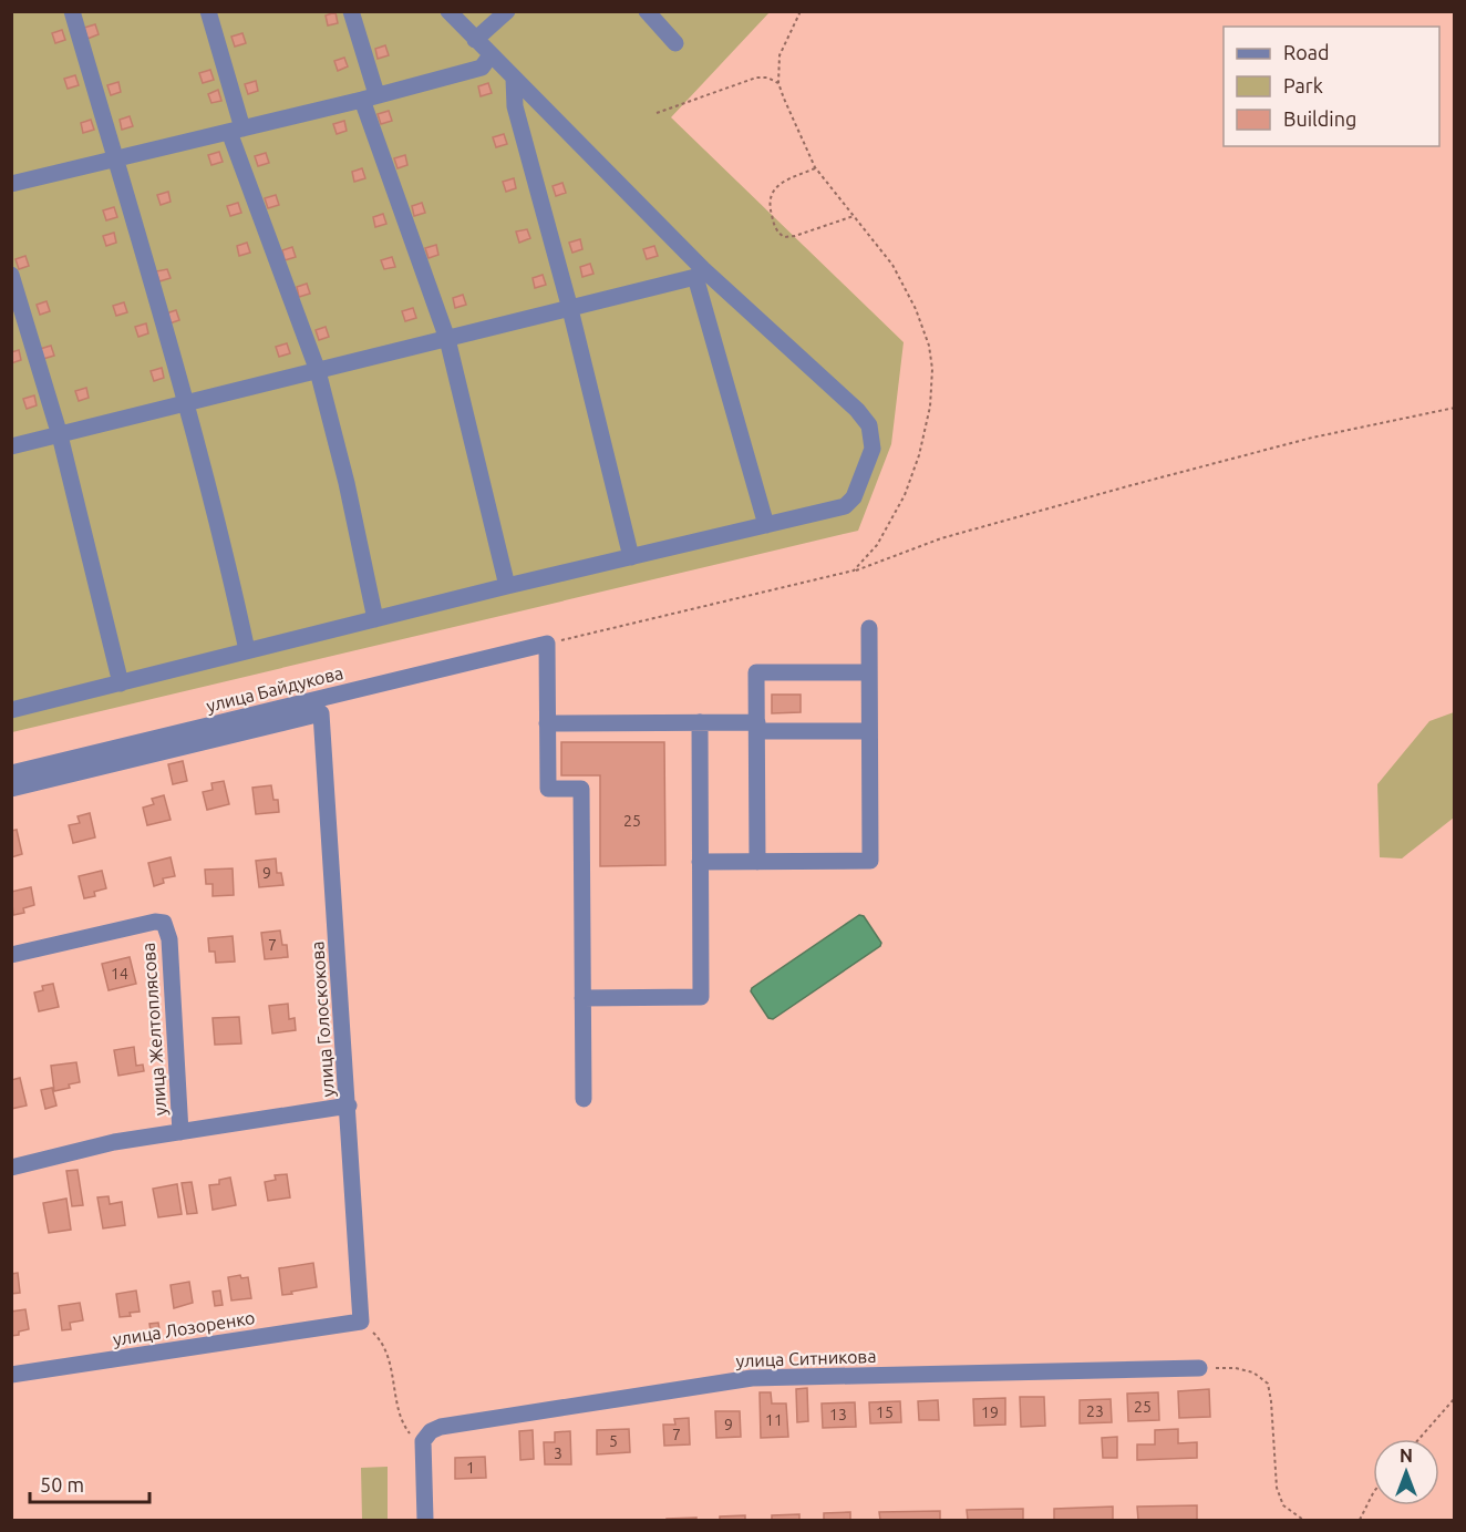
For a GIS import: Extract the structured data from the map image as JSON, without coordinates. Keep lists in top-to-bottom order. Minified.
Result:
{"streets":{"street":["улица Байдукова","улица Голоскокова","улица Желтоплясова","улица Лозоренко","улица Ситникова"]},"crossings":[["улица Байдукова","улица Голоскокова"],["улица Голоскокова","улица Лозоренко"]],"house_numbers":["25","9","7","14","25","23","15","19","13","11","9","7","5","3","1"],"legend":["Road","Park","Building"],"scale_bar":"50 m","north":"top"}
